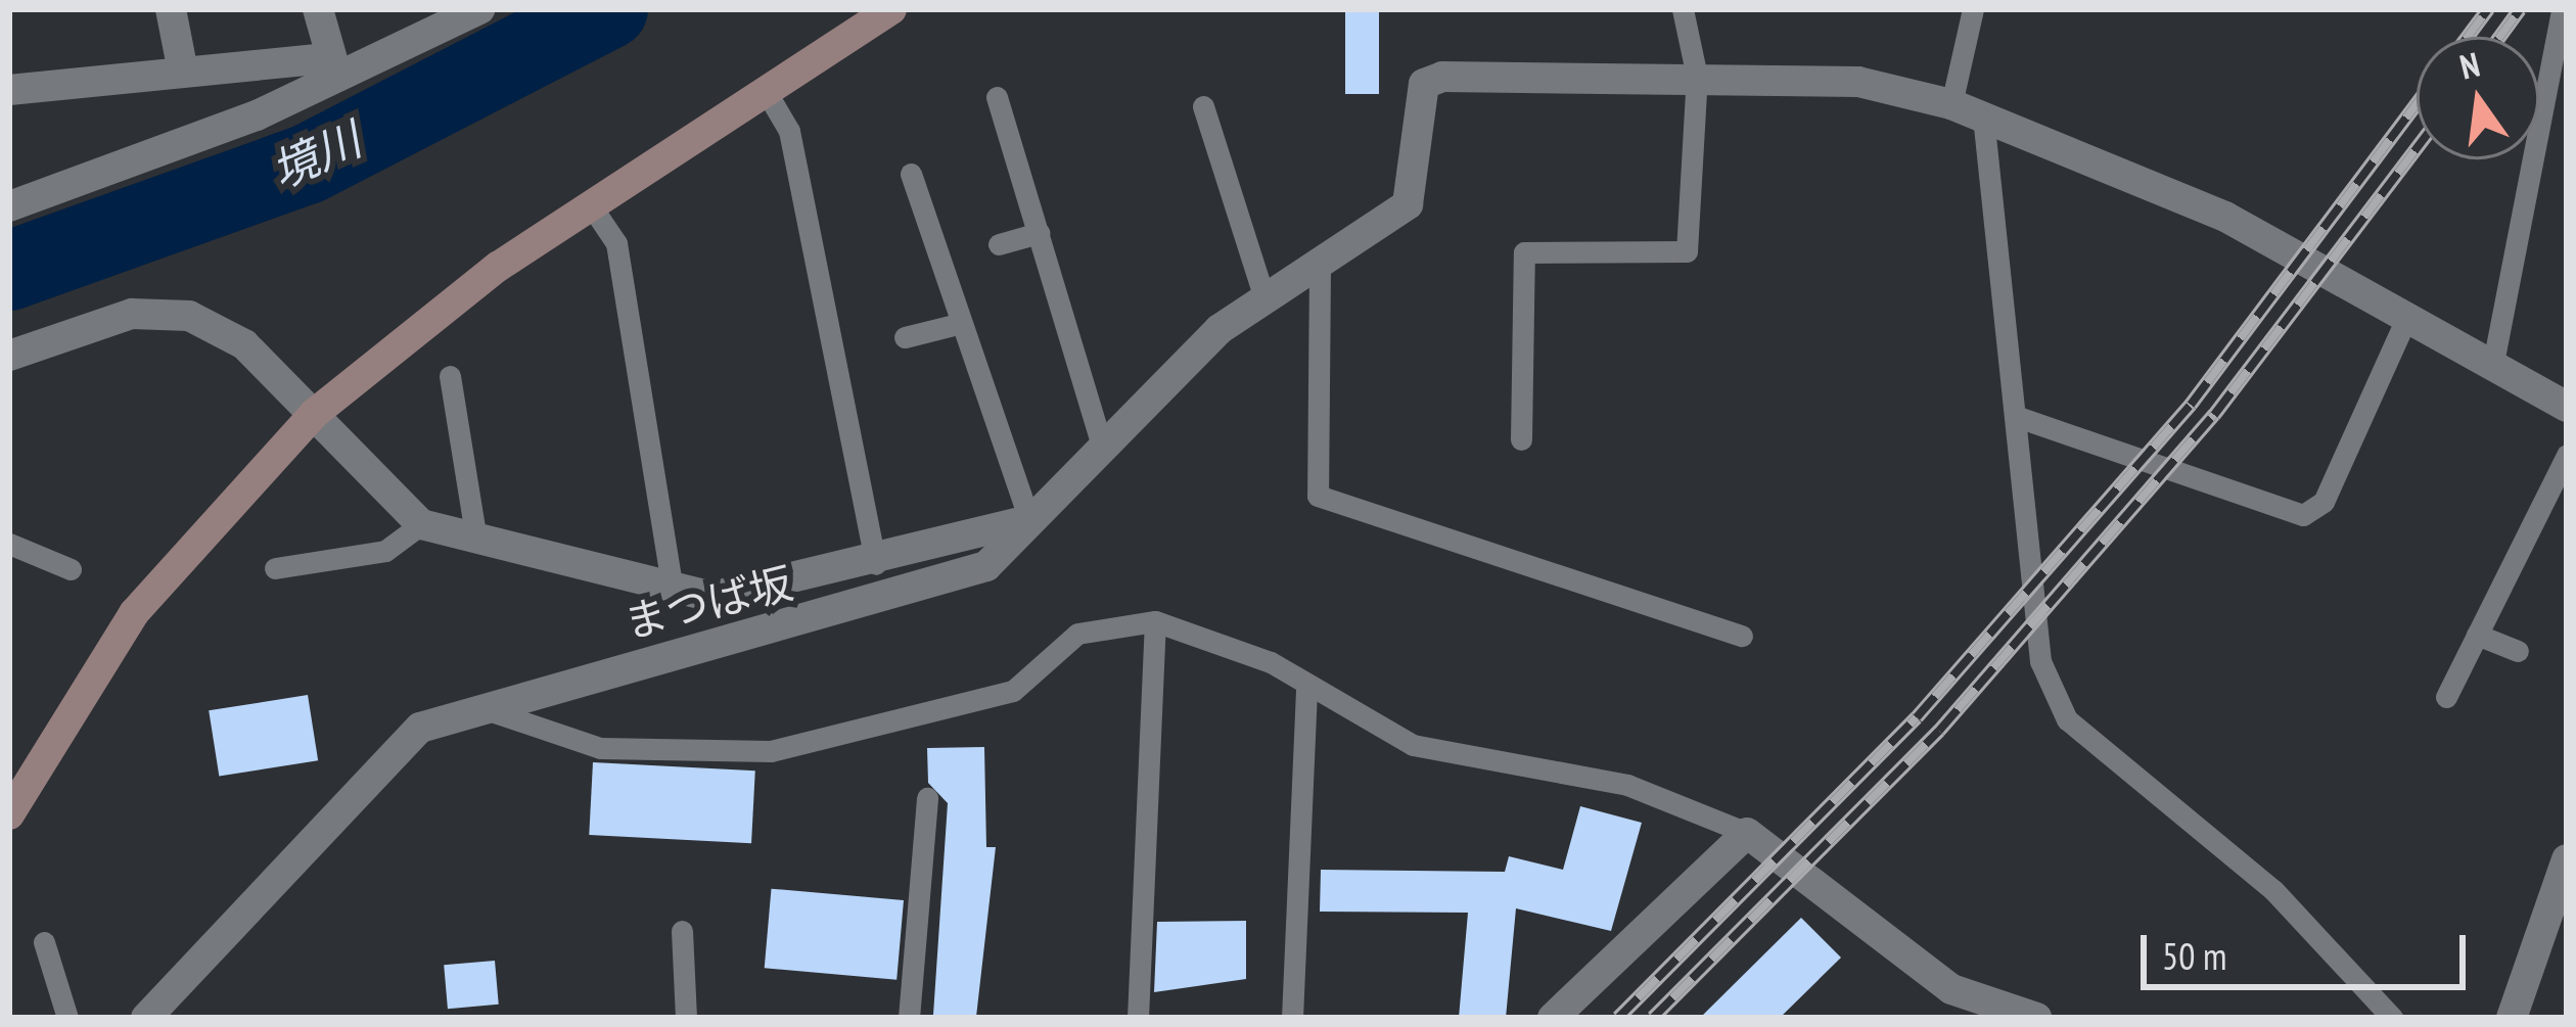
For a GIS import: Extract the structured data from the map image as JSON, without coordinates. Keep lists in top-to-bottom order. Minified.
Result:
{"streets":{"street":["まつば坂"]},"water":["境川"],"scale_bar":"50 m","north":"top"}
